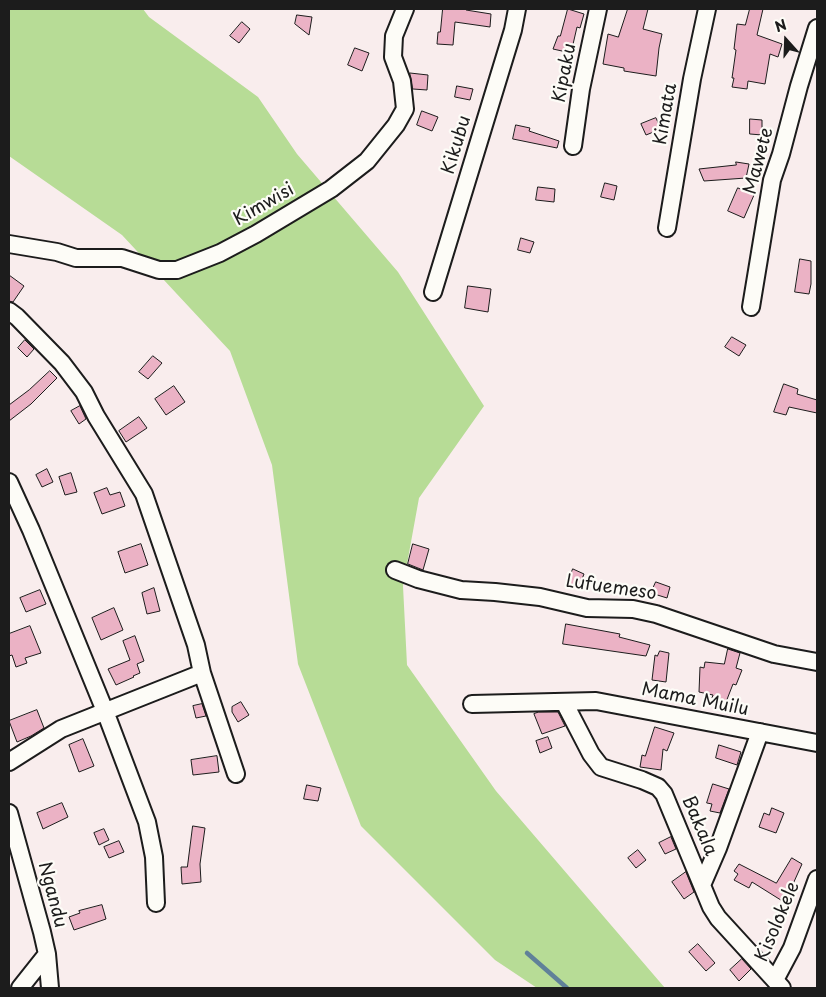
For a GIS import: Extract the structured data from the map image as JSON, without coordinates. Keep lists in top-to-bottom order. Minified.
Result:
{"streets":{"street":["Kipaku","Kimata","Kikubu","Mawete","Kimwisi","Lufuemeso","Mama Muilu","Bakala","Ngandu","Kisolokele"]},"crossings":[["Mama Muilu","Bakala"],["Bakala","Kisolokele"]],"north":"top"}
